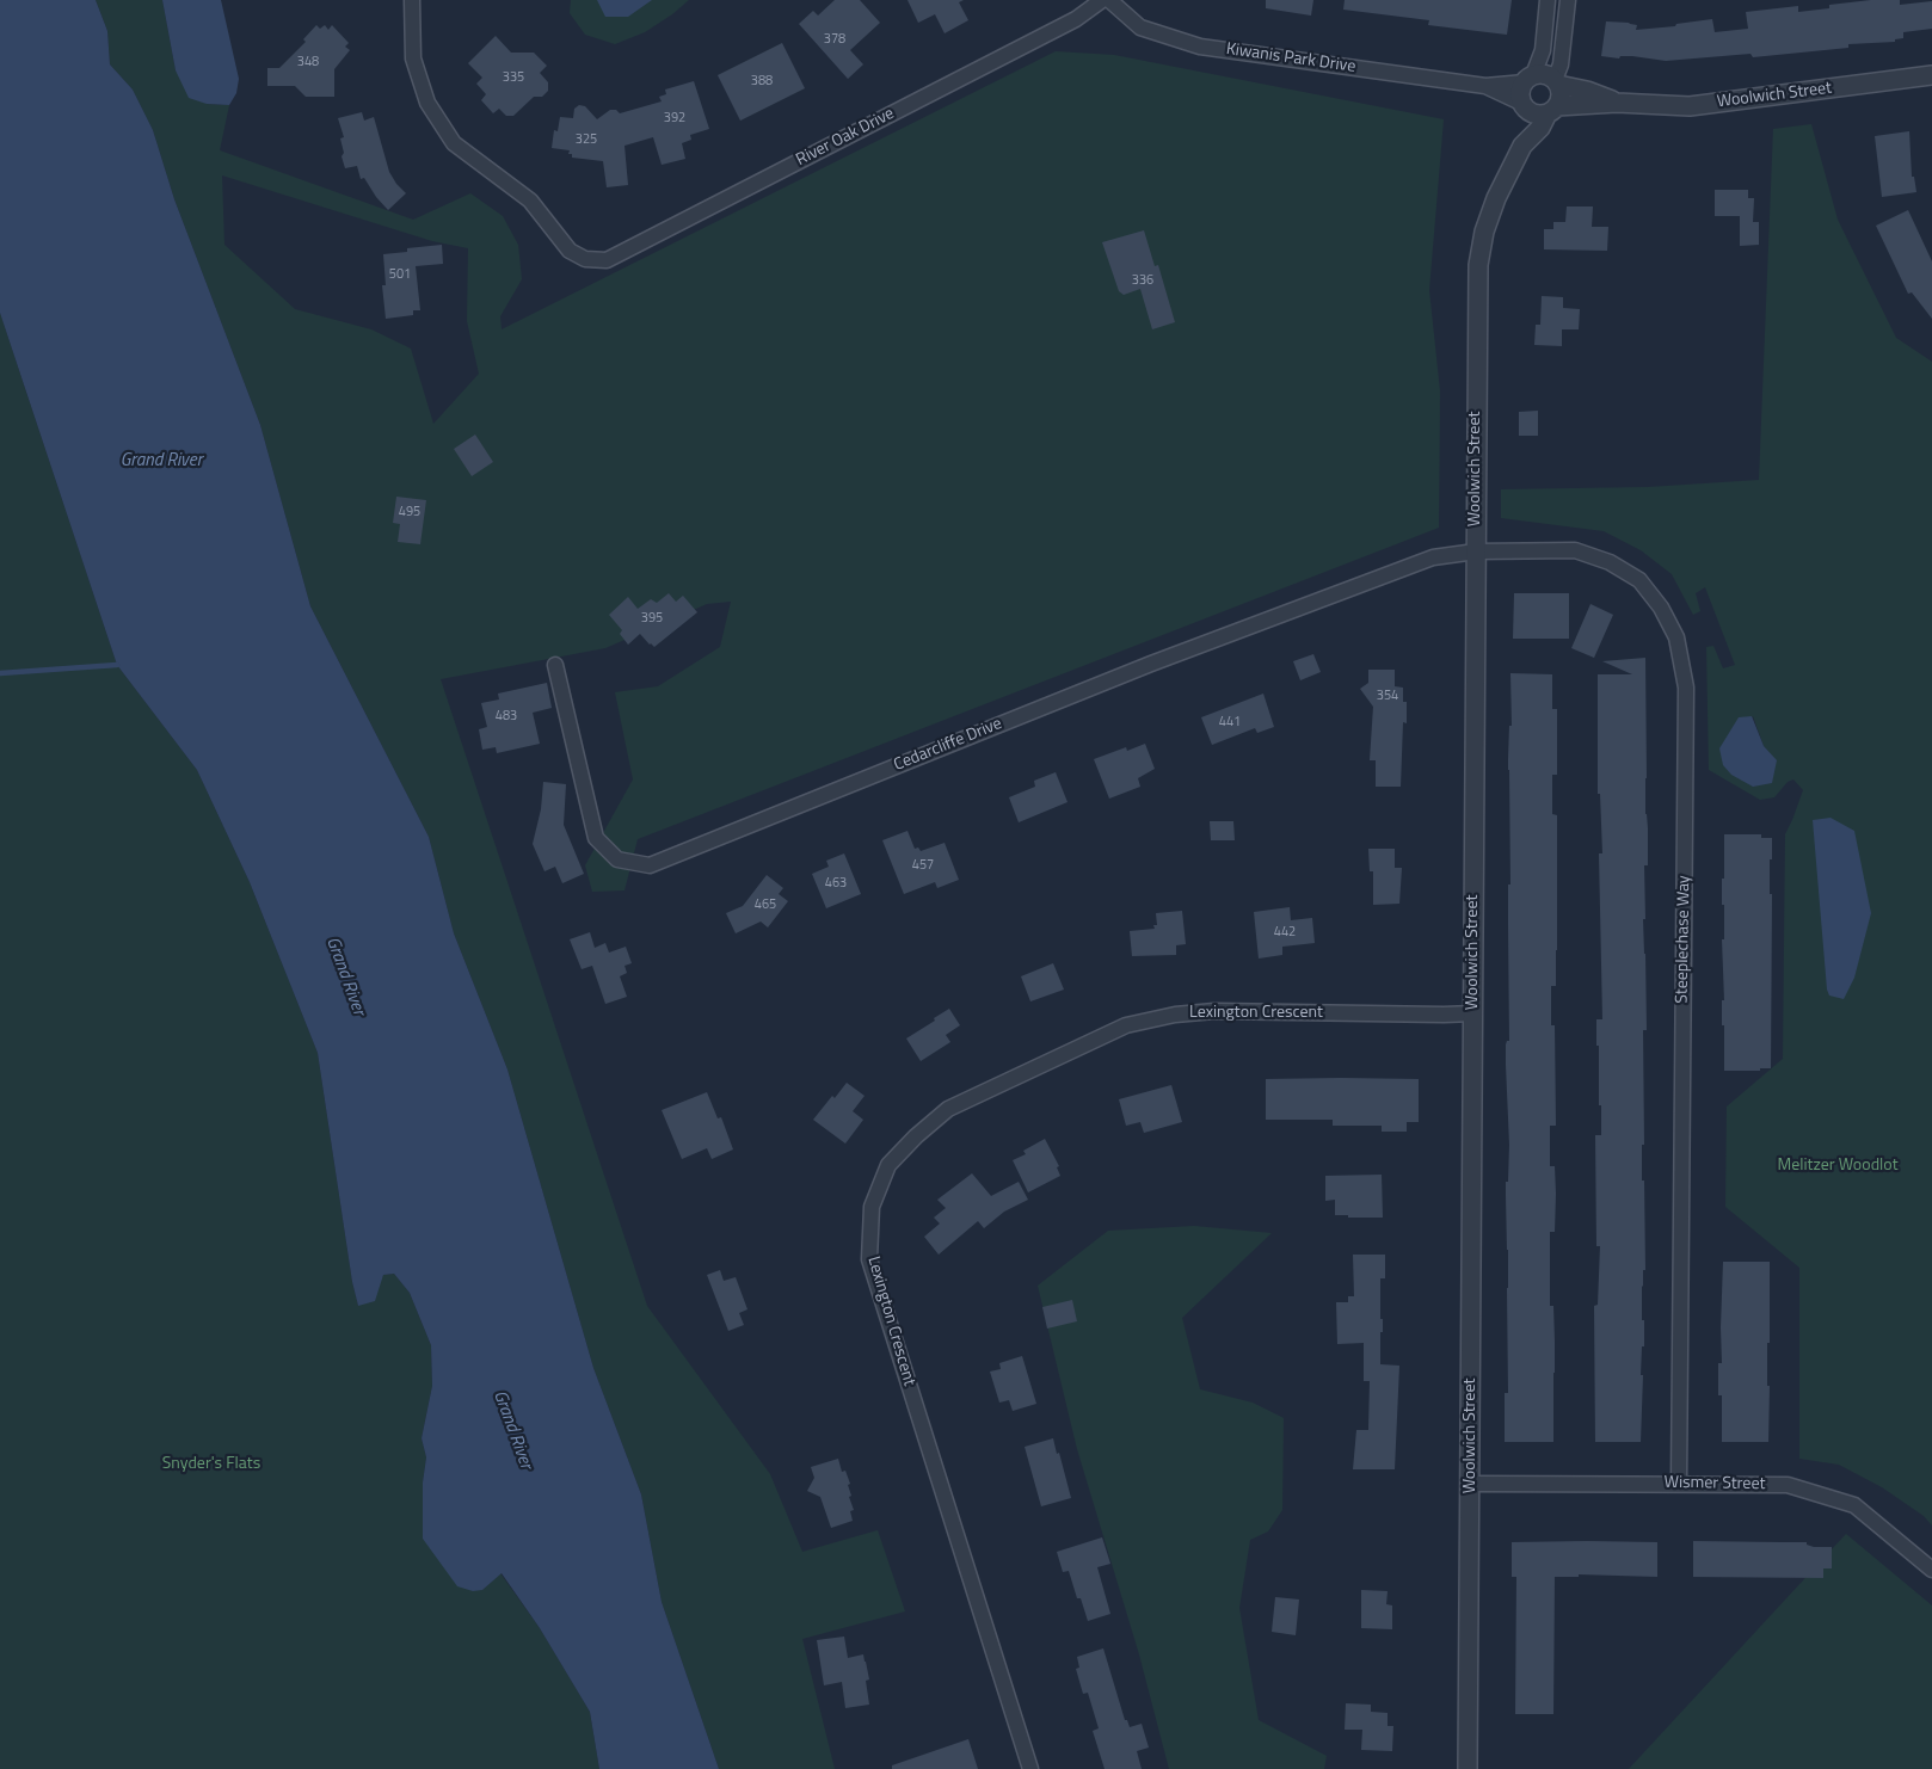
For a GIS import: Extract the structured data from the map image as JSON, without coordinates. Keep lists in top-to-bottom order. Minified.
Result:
{"streets":{"street":["Kiwanis Park Drive","Woolwich Street","River Oak Drive","Cedarcliffe Drive","Steeplechase Way","Lexington Crescent","Wismer Street"]},"crossings":[["Kiwanis Park Drive","Woolwich Street"],["Woolwich Street","Cedarcliffe Drive"],["Woolwich Street","Steeplechase Way"],["Woolwich Street","Lexington Crescent"],["Woolwich Street","Wismer Street"],["Cedarcliffe Drive","Steeplechase Way"],["Steeplechase Way","Wismer Street"]],"water":["Grand River"],"parks":["Melitzer Woodlot","Snyder's Flats"],"house_numbers":["378","348","335","388","392","325","501","336","495","395","354","483","441","457","463","465","442"]}
